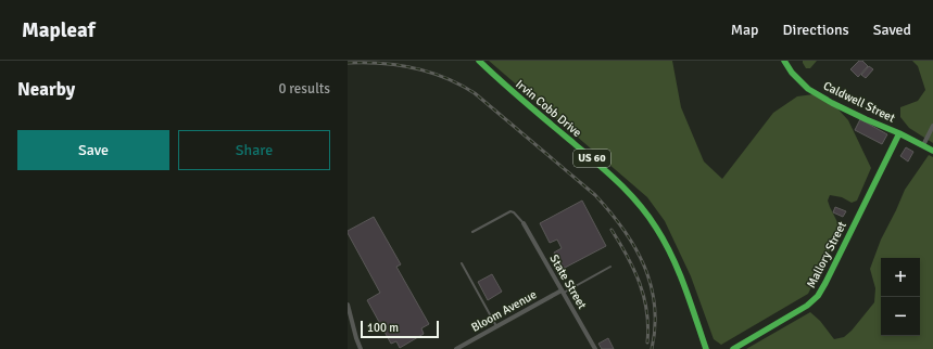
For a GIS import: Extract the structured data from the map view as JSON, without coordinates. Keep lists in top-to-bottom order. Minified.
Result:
{"streets":{"street":["Caldwell Street","Irvin Cobb Drive","US 60","Mallory Street","State Street","Bloom Avenue"]},"crossings":[["Caldwell Street","Mallory Street"],["State Street","Bloom Avenue"]],"scale_bar":"100 m","page":{"header":"Mapleaf","nav":["Map","Directions","Saved"],"heading":["Nearby","0 results"],"buttons":["Save","Share"],"map_buttons":["+","−"],"scale":"100 m"}}
